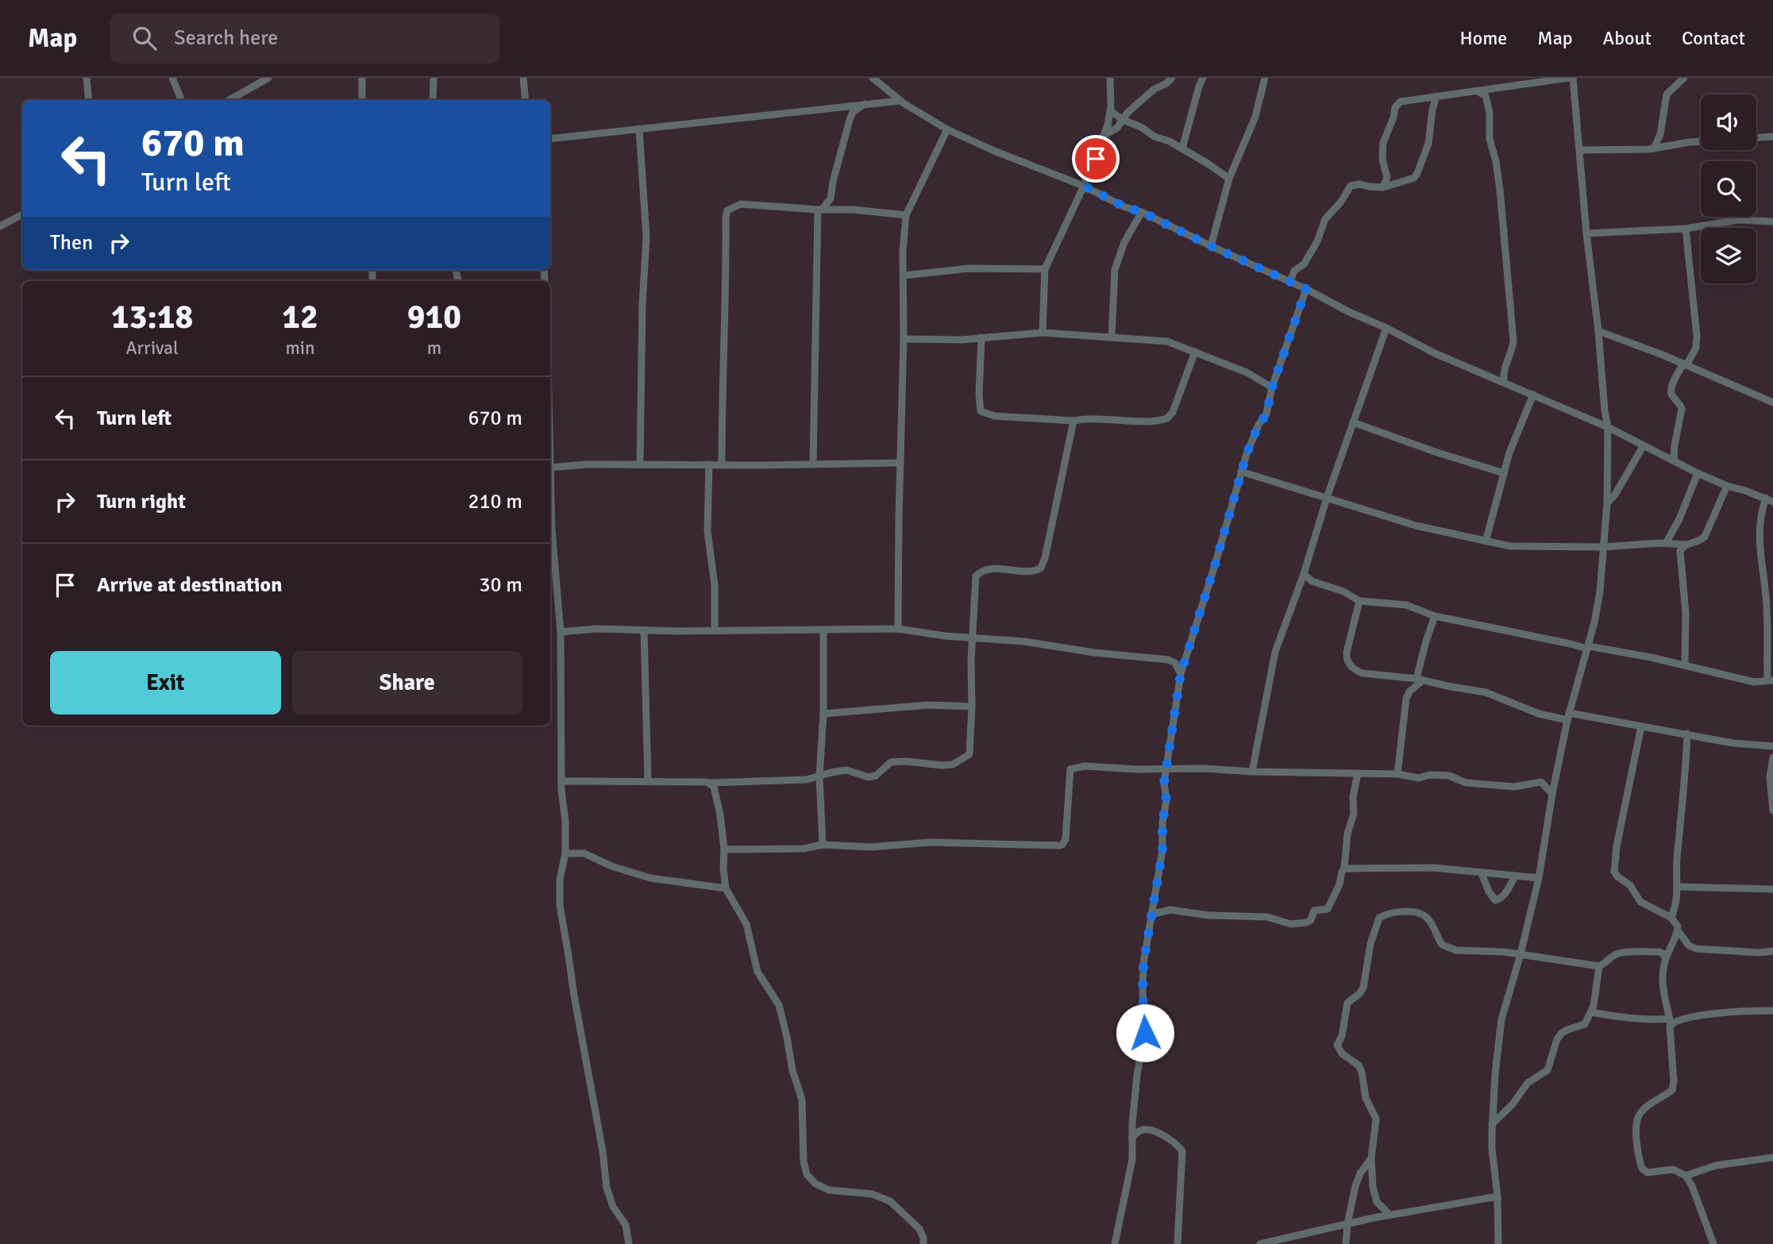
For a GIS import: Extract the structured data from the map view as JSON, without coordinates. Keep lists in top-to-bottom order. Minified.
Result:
{"page":{"header":"Map","search":"Search here","nav":["Home","Map","About","Contact"],"turn":["670 m","Turn left"],"then":"Then","eta":["13:18","Arrival","12","min","910","m"],"list":[{"name":"Turn left","value":"670 m"},{"name":"Turn right","value":"210 m"},{"name":"Arrive at destination","value":"30 m"}],"buttons":["Exit","Share"]}}
